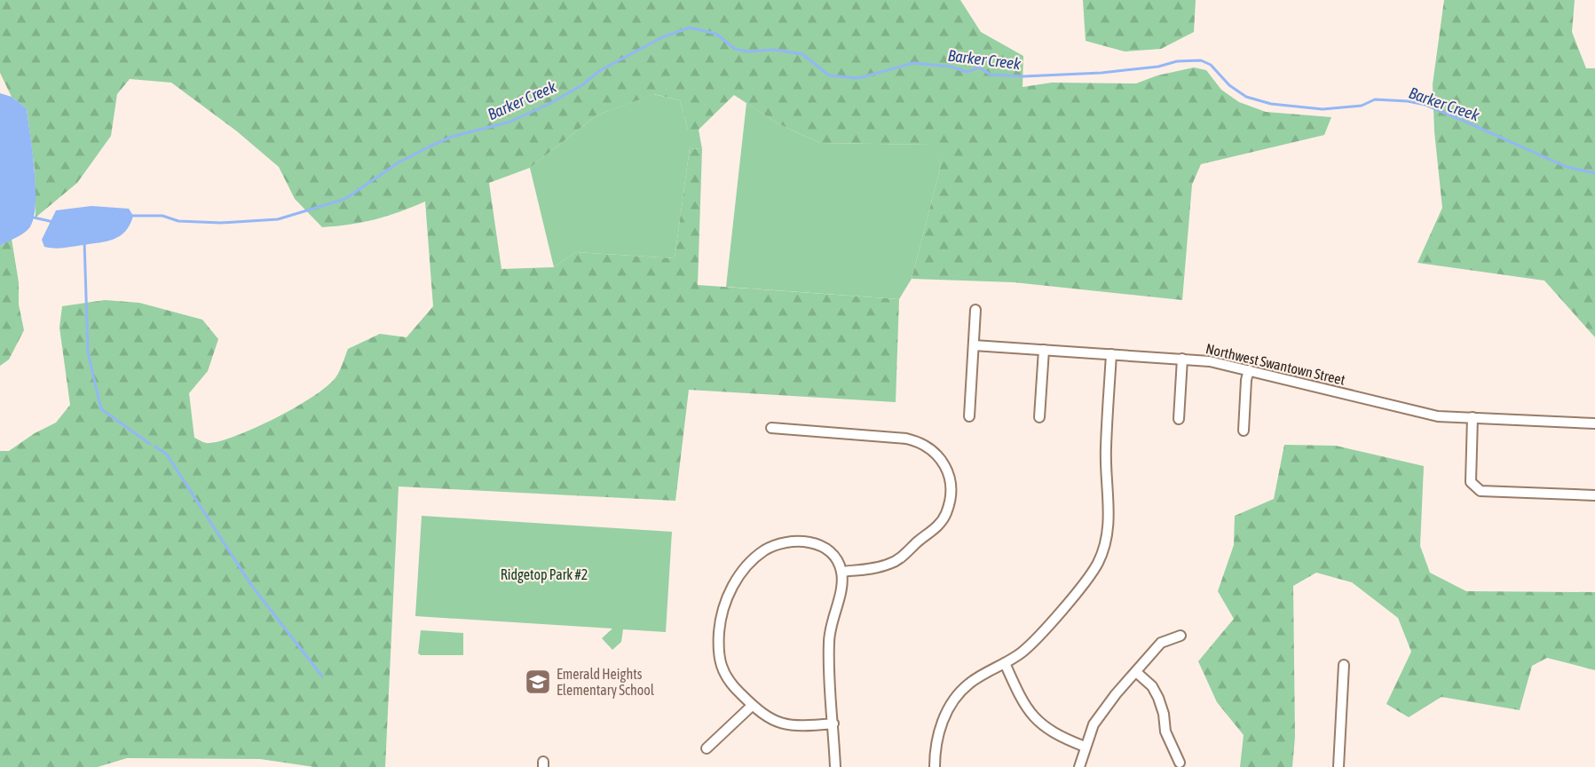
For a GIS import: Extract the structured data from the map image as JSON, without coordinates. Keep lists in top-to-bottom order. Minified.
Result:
{"streets":{"street":["Northwest Swantown Street"]},"water":["Barker Creek"],"parks":["Ridgetop Park #2"],"places":{"school or university":["Emerald Heights Elementary School"]}}
